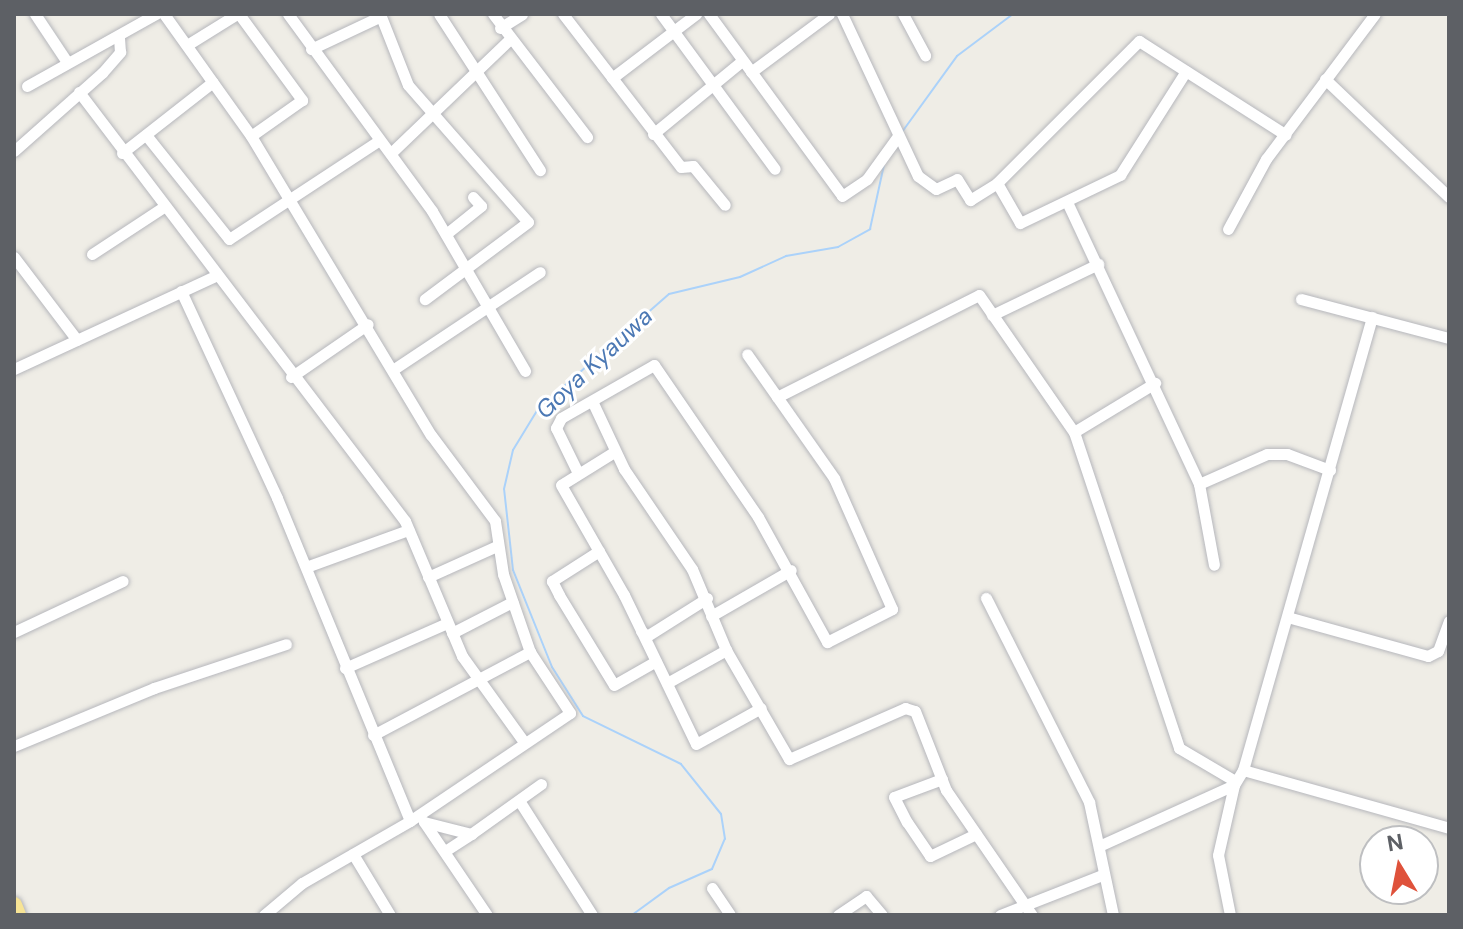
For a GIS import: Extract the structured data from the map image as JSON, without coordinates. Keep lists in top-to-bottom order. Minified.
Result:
{"water":["Goya Kyauwa"],"north":"top"}
